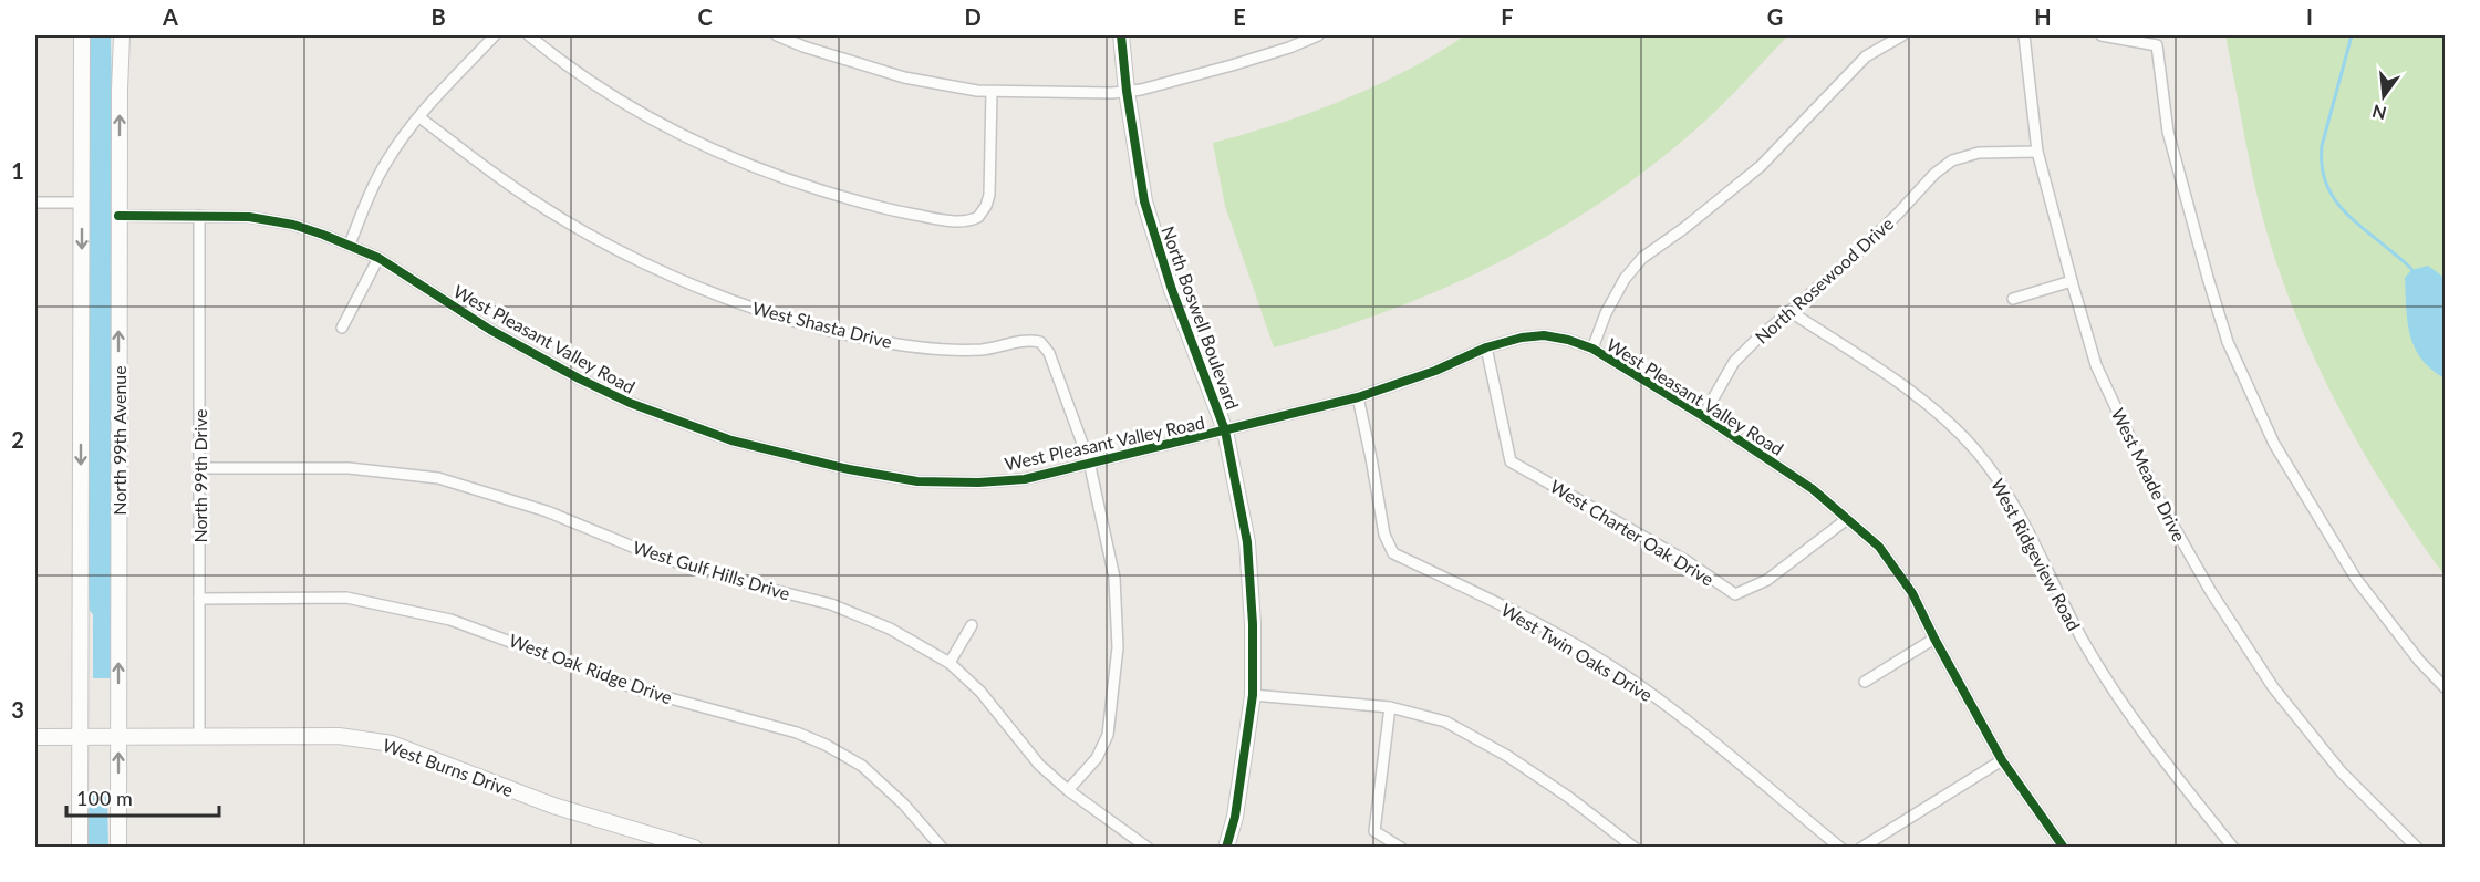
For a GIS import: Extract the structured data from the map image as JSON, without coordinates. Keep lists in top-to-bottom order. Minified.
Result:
{"streets":{"main road":["North Boswell Boulevard","North 99th Avenue","West Burns Drive"],"street":["North Rosewood Drive","West Shasta Drive","West Pleasant Valley Road","West Meade Drive","North 99th Drive","West Charter Oak Drive","West Ridgeview Road","West Gulf Hills Drive","West Twin Oaks Drive","West Oak Ridge Drive"]},"crossings":[["North Rosewood Drive","West Pleasant Valley Road"],["North Rosewood Drive","West Meade Drive"],["North Rosewood Drive","West Ridgeview Road"],["North Boswell Boulevard","West Pleasant Valley Road"],["West Shasta Drive","West Pleasant Valley Road"],["West Shasta Drive","West Gulf Hills Drive"],["West Pleasant Valley Road","North 99th Avenue"],["West Pleasant Valley Road","North 99th Drive"],["West Pleasant Valley Road","West Charter Oak Drive"],["West Pleasant Valley Road","West Twin Oaks Drive"],["North 99th Avenue","West Burns Drive"],["North 99th Drive","West Gulf Hills Drive"],["North 99th Drive","West Oak Ridge Drive"],["North 99th Drive","West Burns Drive"]],"scale_bar":"100 m","north":"bottom","grid":{"columns":["A","B","C","D","E","F","G","H","I"],"rows":["1","2","3"]}}
